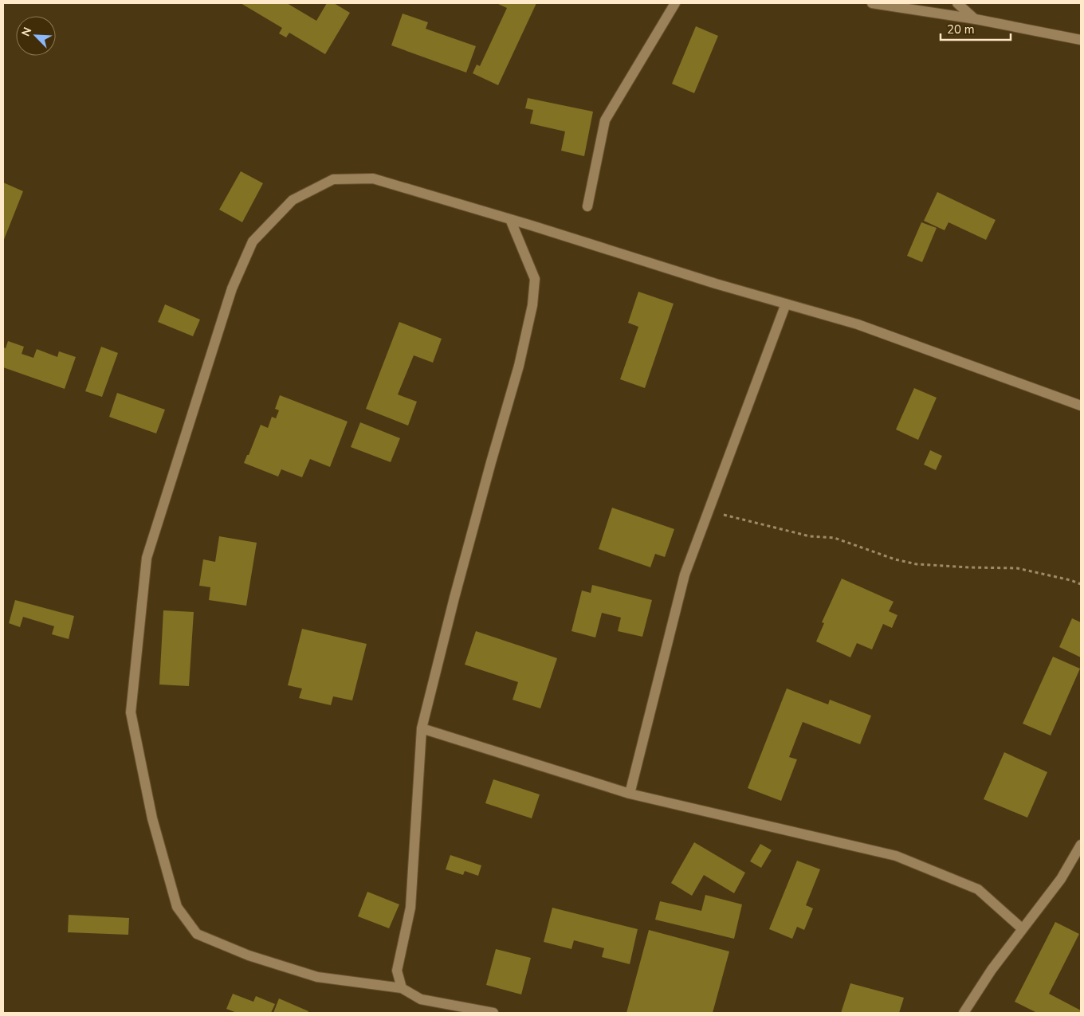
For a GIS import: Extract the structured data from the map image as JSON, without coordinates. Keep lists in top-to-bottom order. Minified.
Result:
{"scale_bar":"20 m","north":"top left"}
